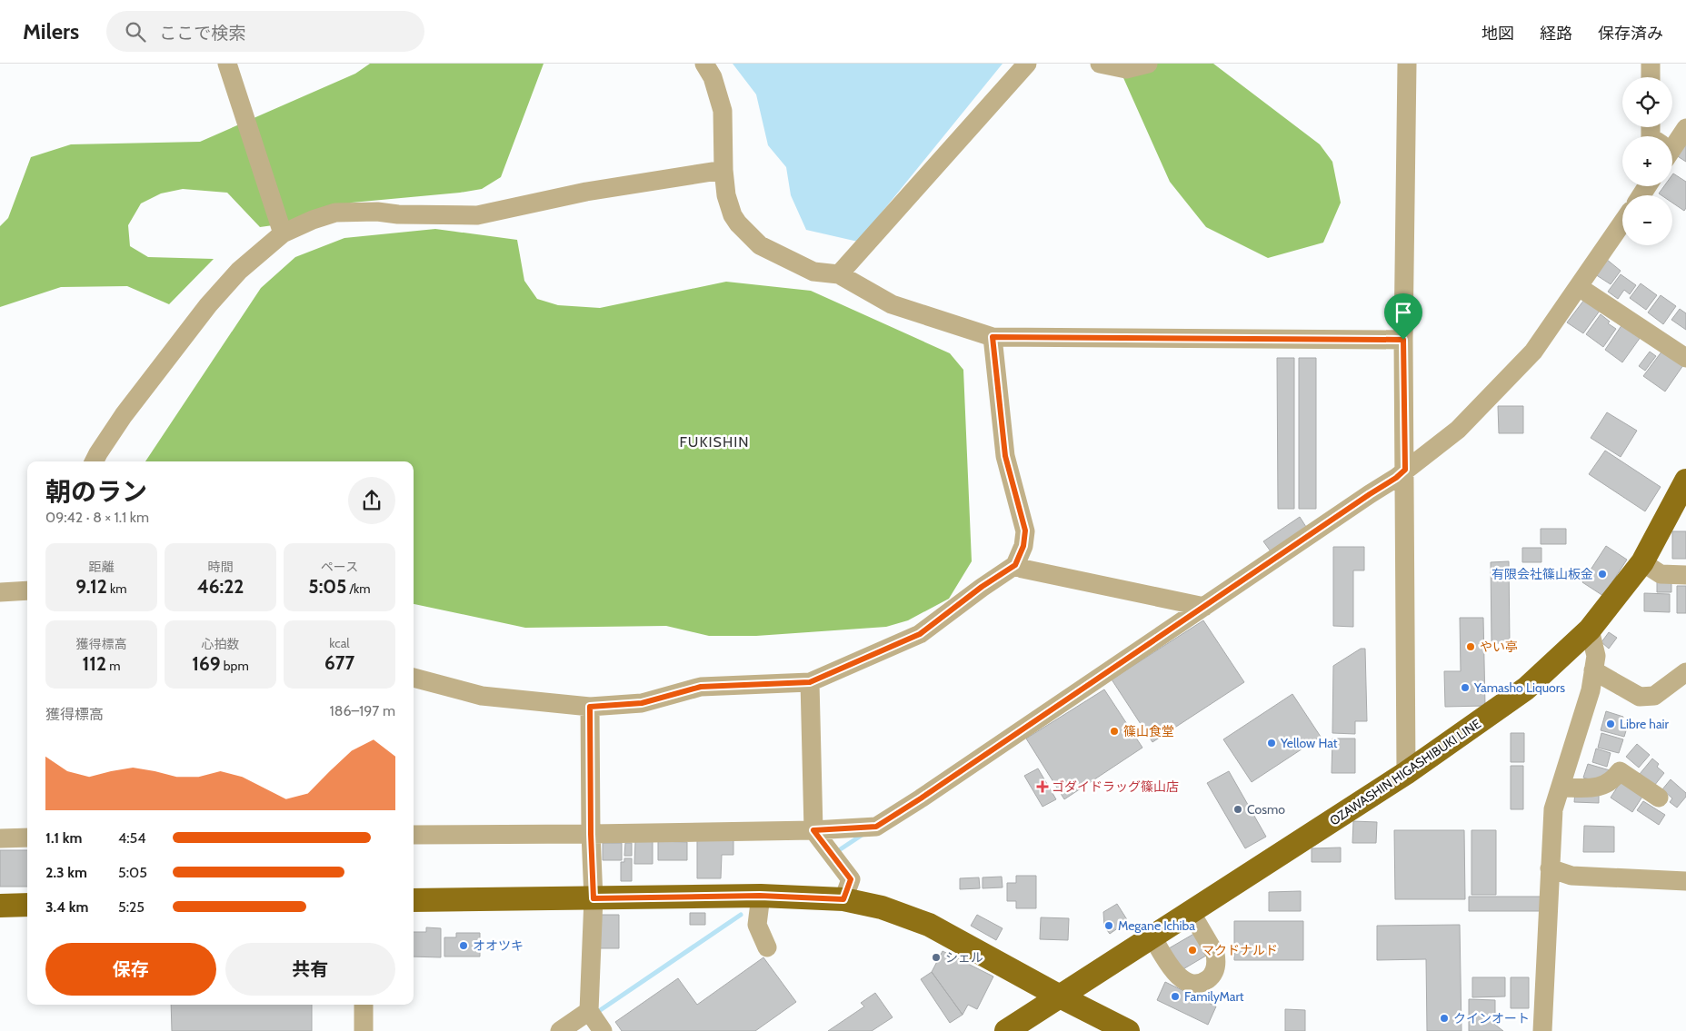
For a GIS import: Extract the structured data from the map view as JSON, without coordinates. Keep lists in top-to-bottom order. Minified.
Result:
{"streets":{"main road":["OZAWASHIN HIGASHIBUKI LINE"]},"districts":["FUKISHIN"],"places":{"other":["有限会社篠山板金","やい亭","Yamasho Liquors","Libre hair","篠山食堂","Yellow Hat","Cosmo","Megane Ichiba","オオツキ","マクドナルド","シェル","FamilyMart","クインオート"],"health":["ゴダイドラッグ篠山店"]},"page":{"header":"Milers","search":"ここで検索","nav":["地図","経路","保存済み"],"map_buttons":["+","−"],"heading":["朝のラン","09:42 · 8 × 1.1 km"],"stats":[["距離","9.12 km"],["時間","46:22"],["ペース","5:05 /km"],["獲得標高","112 m"],["心拍数","169 bpm"],["kcal","677"]],"chart":["獲得標高","186–197 m"],"list":[{"name":"1.1 km","note":"4:54"},{"name":"2.3 km","note":"5:05"},{"name":"3.4 km","note":"5:25"}],"buttons":["保存","共有"]}}
